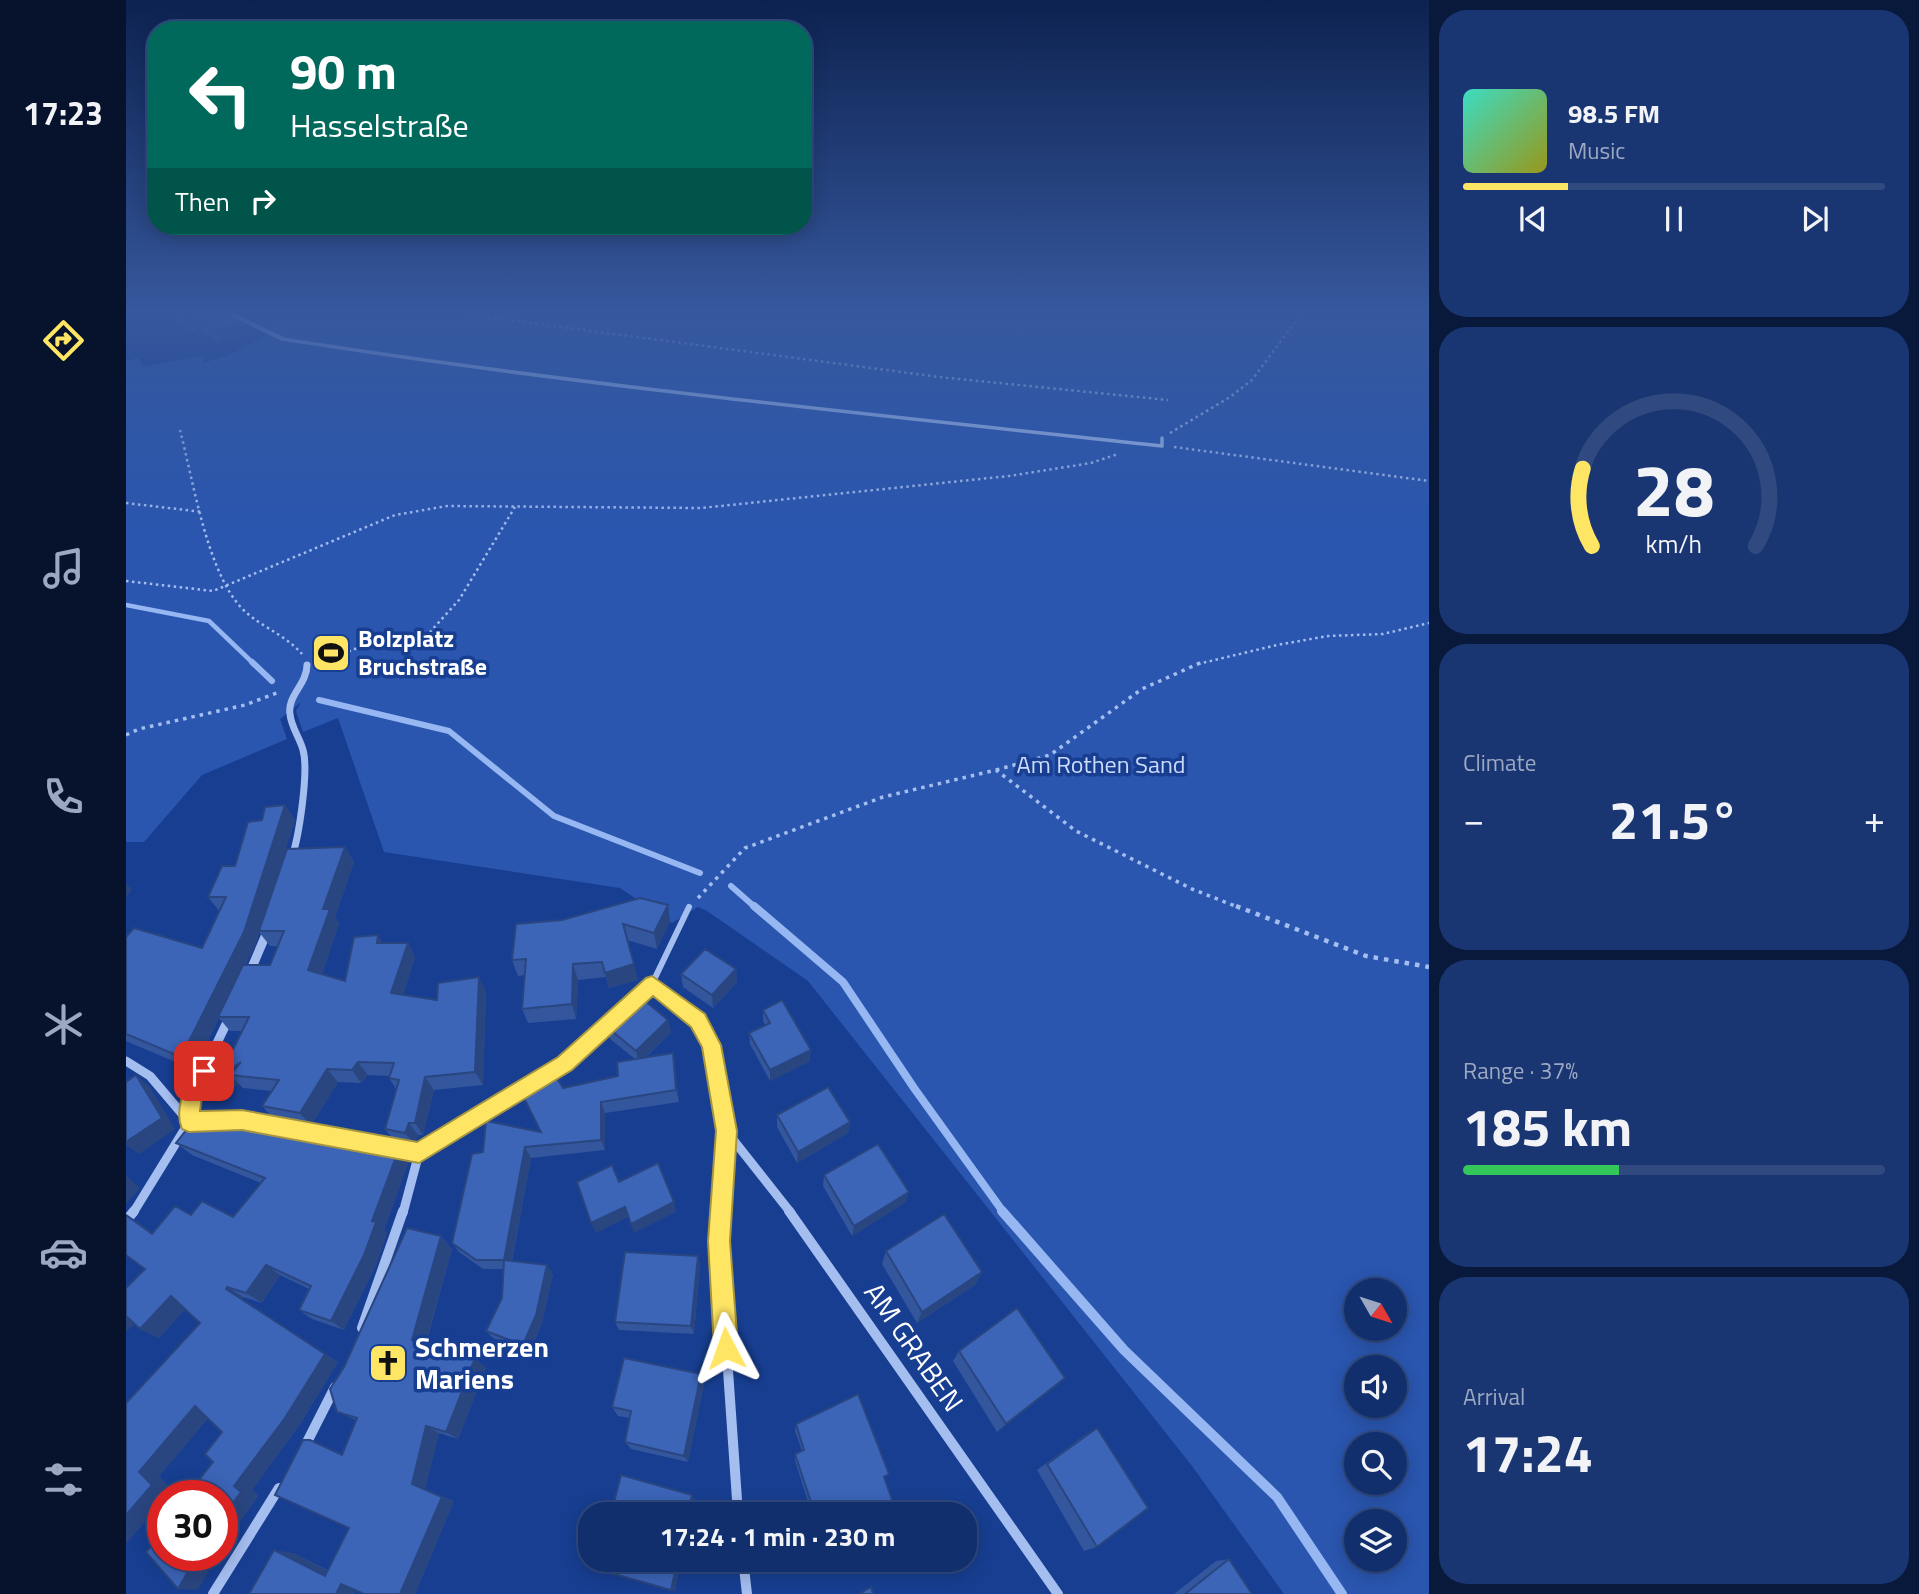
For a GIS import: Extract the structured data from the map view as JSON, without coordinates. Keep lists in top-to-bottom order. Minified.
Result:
{"streets":{"street":["AM GRABEN"]},"parks":["Am Rothen Sand"],"places":{"sports":["Bolzplatz Bruchstraße"],"church":["Schmerzen Mariens"]},"north":"bottom right","page":{"tabs":"17:23","turn":["90 m","Hasselstraße"],"song":["98.5 FM","Music"],"then":"Then","tile":["Climate",["Range · 37%","185 km"],["Arrival","17:24"]],"heat":["−","21.5°","+"],"limit":"30","trip":"17:24 · 1 min · 230 m","gauge":["28","km/h"]}}
